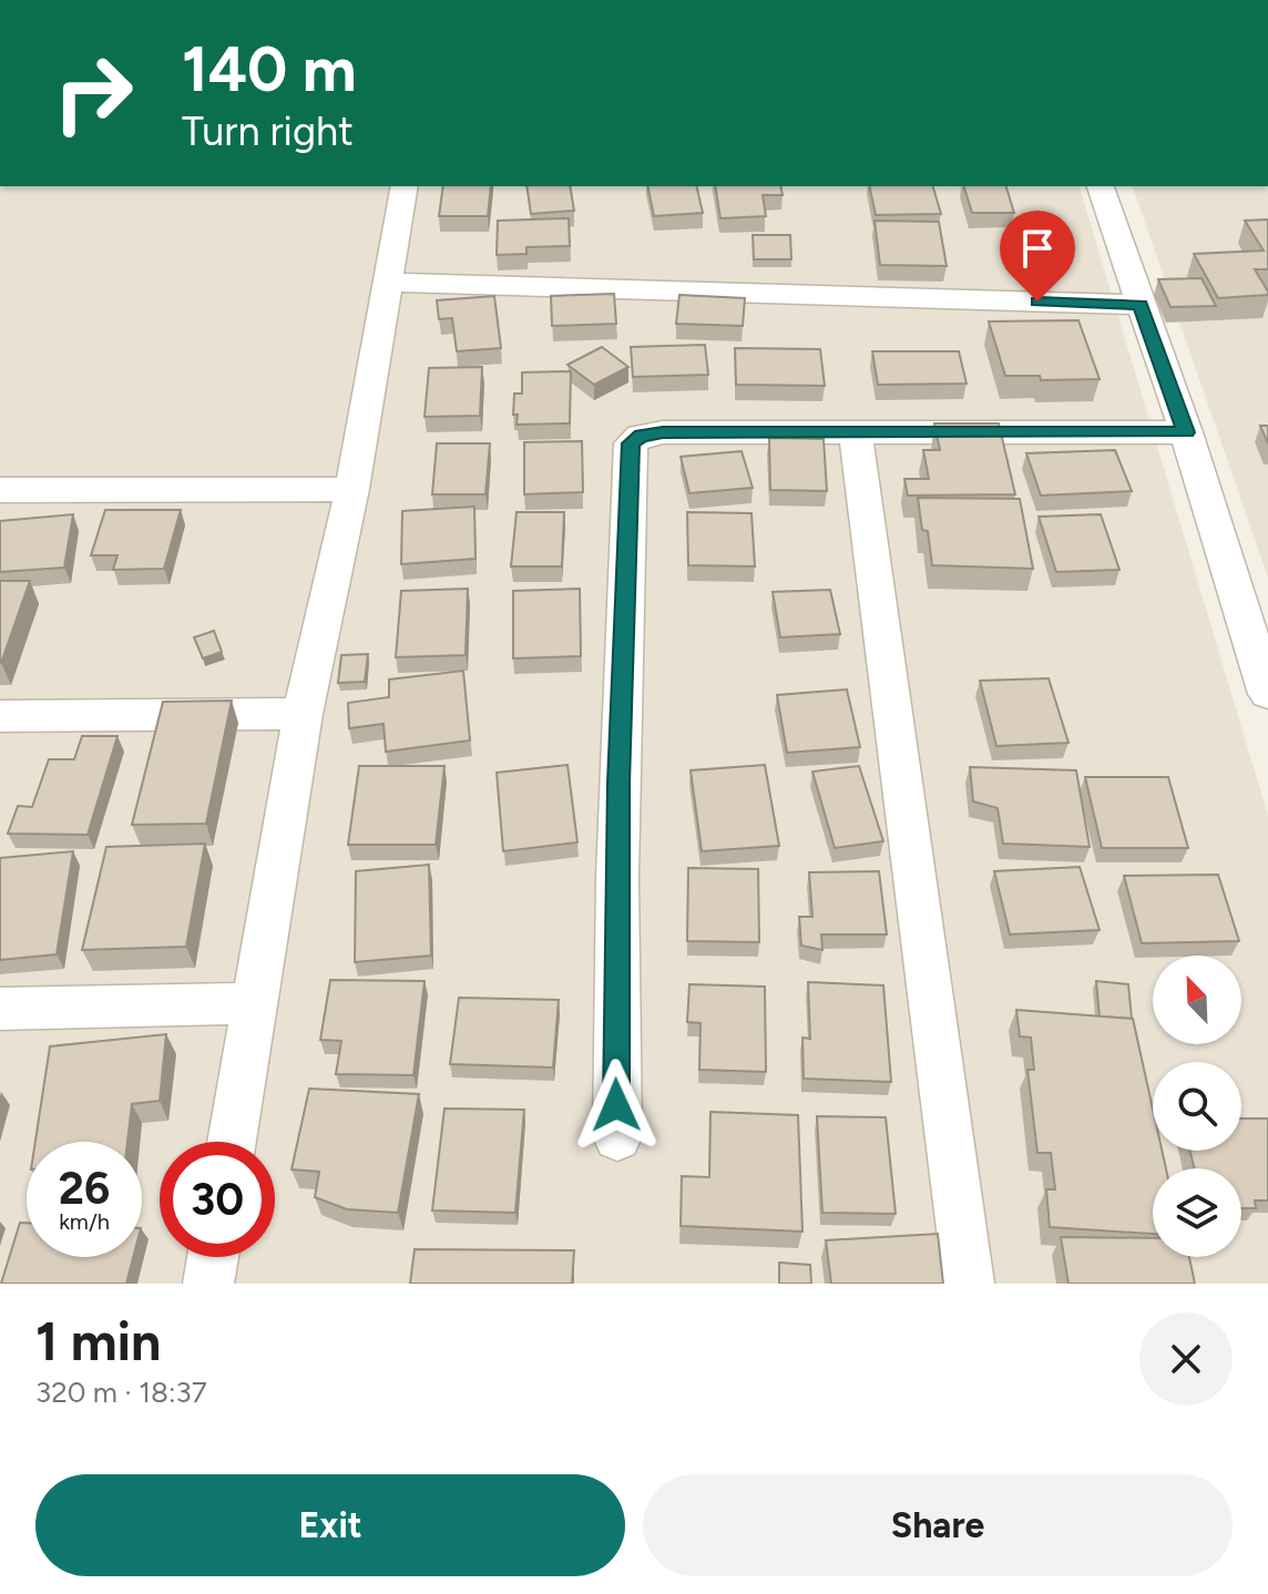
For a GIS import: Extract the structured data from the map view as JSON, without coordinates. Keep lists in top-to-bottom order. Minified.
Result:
{"north":"top left","page":{"turn":["140 m","Turn right"],"speed":"26 km/h","limit":"30","heading":["1 min","320 m · 18:37"],"buttons":["Exit","Share"]}}
